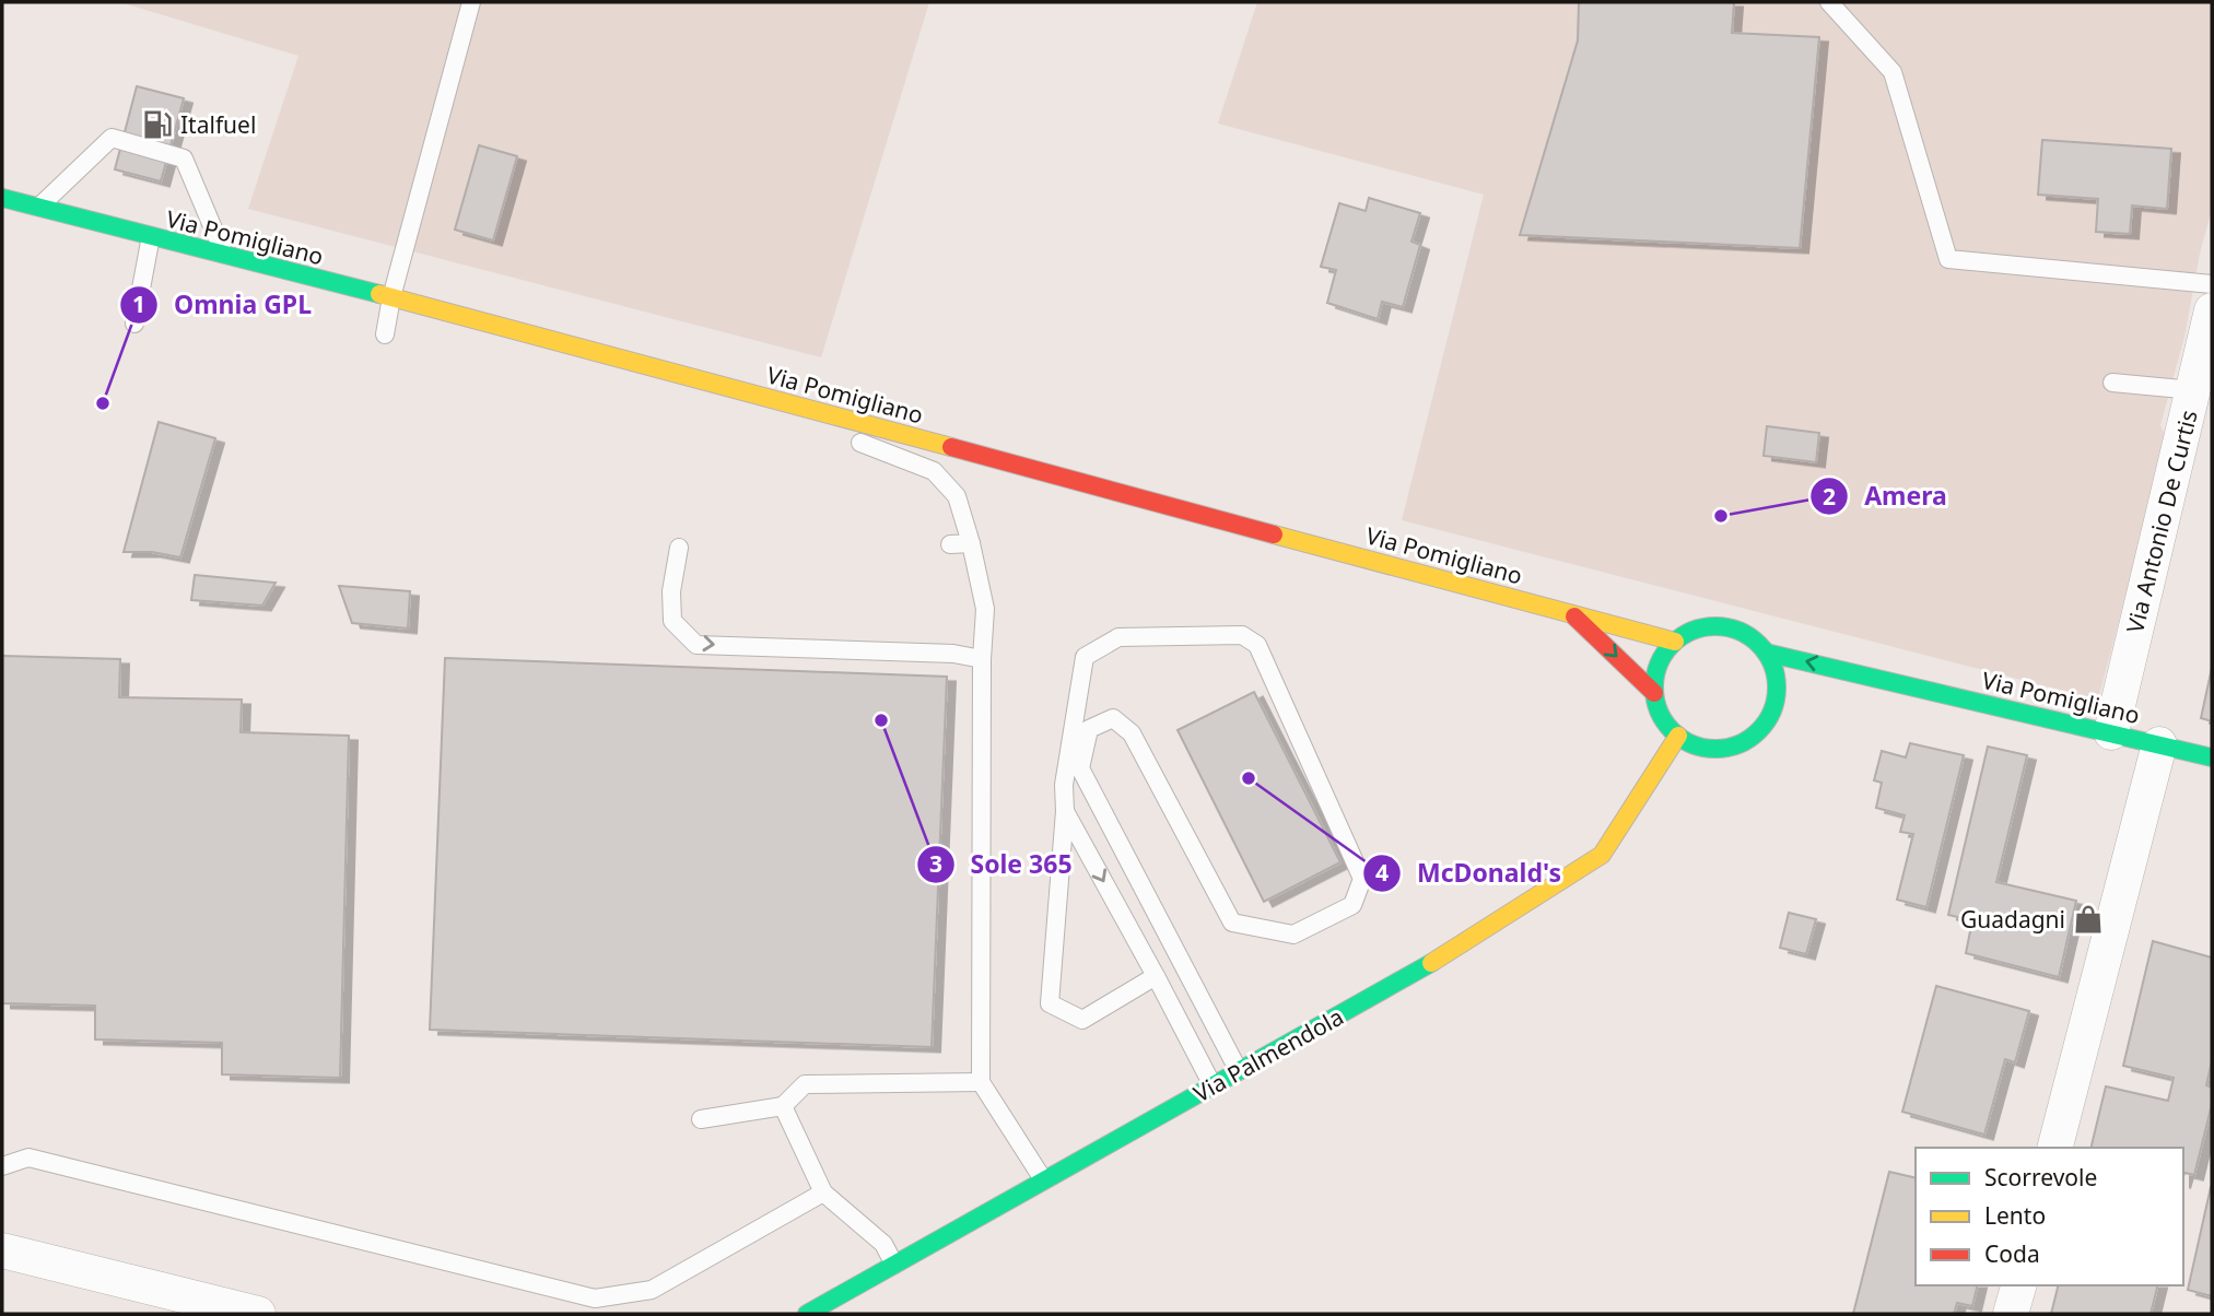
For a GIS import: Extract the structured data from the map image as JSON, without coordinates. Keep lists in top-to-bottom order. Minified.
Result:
{"streets":{"main road":["Via Pomigliano","Via Palmendola"],"street":["Via Antonio De Curtis"]},"crossings":[["Via Pomigliano","Via Antonio De Curtis"],["Via Pomigliano","Via Palmendola"]],"places":{"fuel station":["Italfuel"],"other":["Omnia GPL","Amera","Sole 365","McDonald's"],"shop":["Guadagni"]},"legend":["Scorrevole","Lento","Coda"]}
